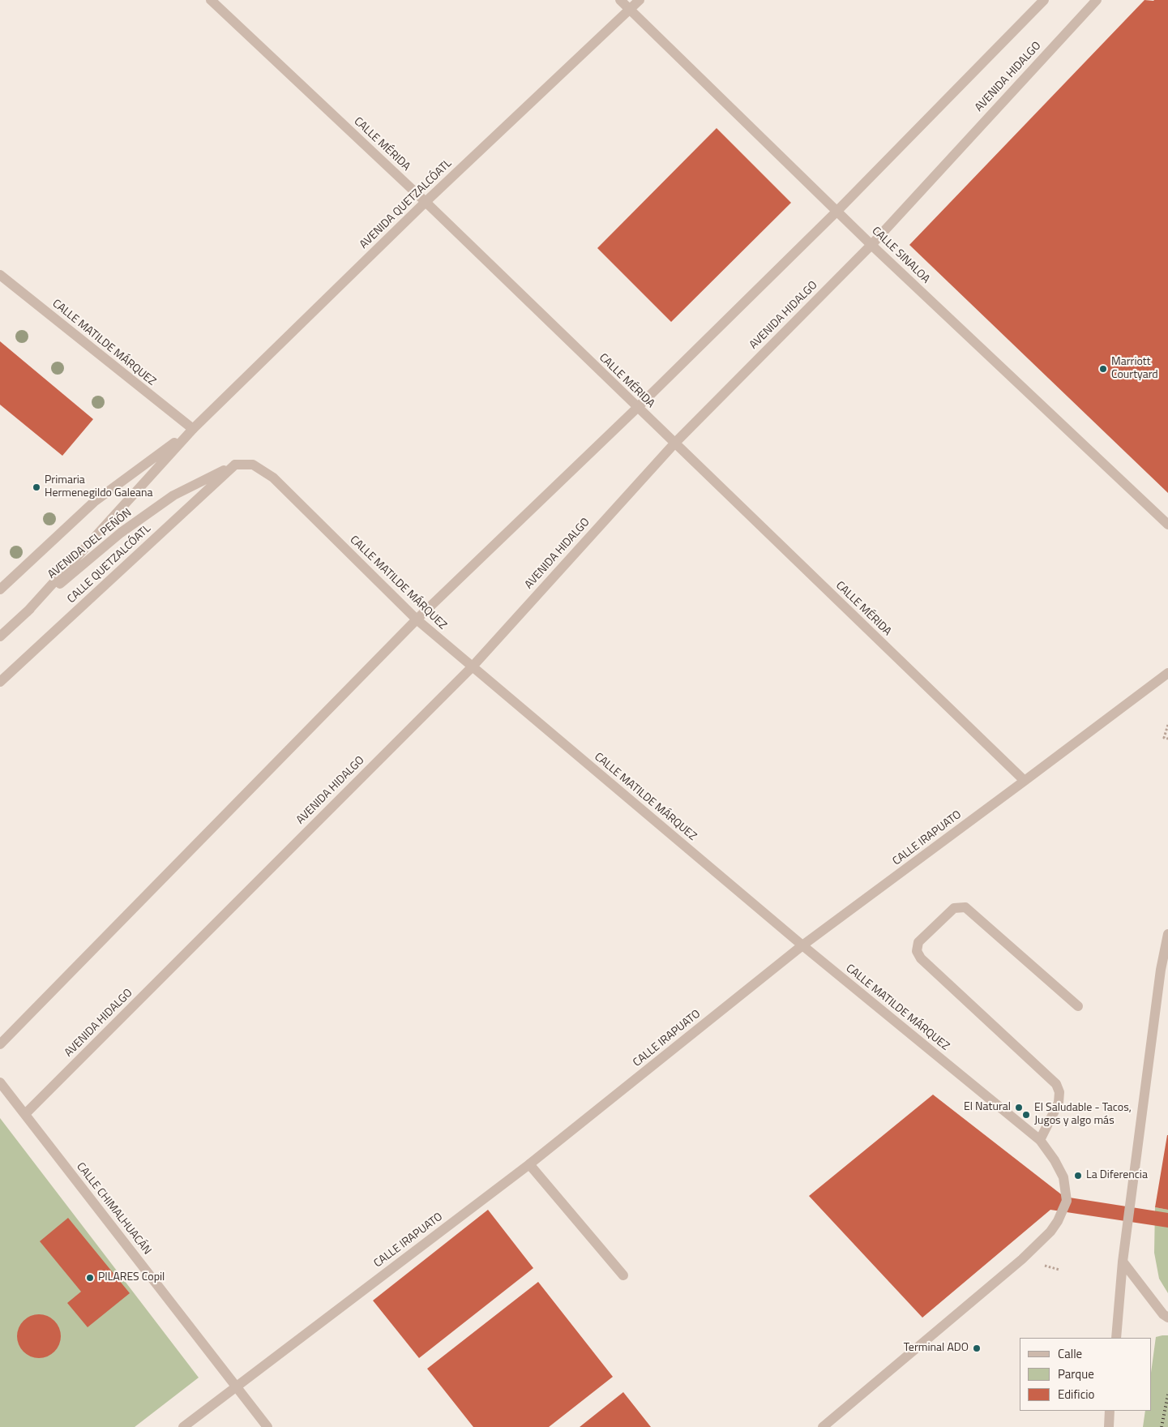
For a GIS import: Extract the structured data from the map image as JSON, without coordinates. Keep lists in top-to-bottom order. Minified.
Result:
{"streets":{"street":["AVENIDA HIDALGO","CALLE MÉRIDA","AVENIDA QUETZALCÓATL","CALLE SINALOA","CALLE MATILDE MÁRQUEZ","AVENIDA DEL PEÑÓN","CALLE QUETZALCÓATL","CALLE IRAPUATO","CALLE CHIMALHUACÁN"]},"crossings":[["AVENIDA HIDALGO","CALLE MÉRIDA"],["AVENIDA HIDALGO","CALLE SINALOA"],["AVENIDA HIDALGO","CALLE MATILDE MÁRQUEZ"],["AVENIDA HIDALGO","CALLE CHIMALHUACÁN"],["CALLE MÉRIDA","AVENIDA QUETZALCÓATL"],["CALLE MÉRIDA","CALLE IRAPUATO"],["AVENIDA QUETZALCÓATL","CALLE SINALOA"],["AVENIDA QUETZALCÓATL","CALLE MATILDE MÁRQUEZ"],["AVENIDA QUETZALCÓATL","AVENIDA DEL PEÑÓN"],["CALLE MATILDE MÁRQUEZ","AVENIDA DEL PEÑÓN"],["CALLE MATILDE MÁRQUEZ","CALLE QUETZALCÓATL"],["CALLE MATILDE MÁRQUEZ","CALLE IRAPUATO"],["AVENIDA DEL PEÑÓN","CALLE QUETZALCÓATL"],["CALLE IRAPUATO","CALLE CHIMALHUACÁN"]],"places":["Marriott Courtyard","Primaria Hermenegildo Galeana","El Natural","El Saludable - Tacos, Jugos y algo más","La Diferencia","PILARES Copil","Terminal ADO"],"legend":["Calle","Parque","Edificio"]}
